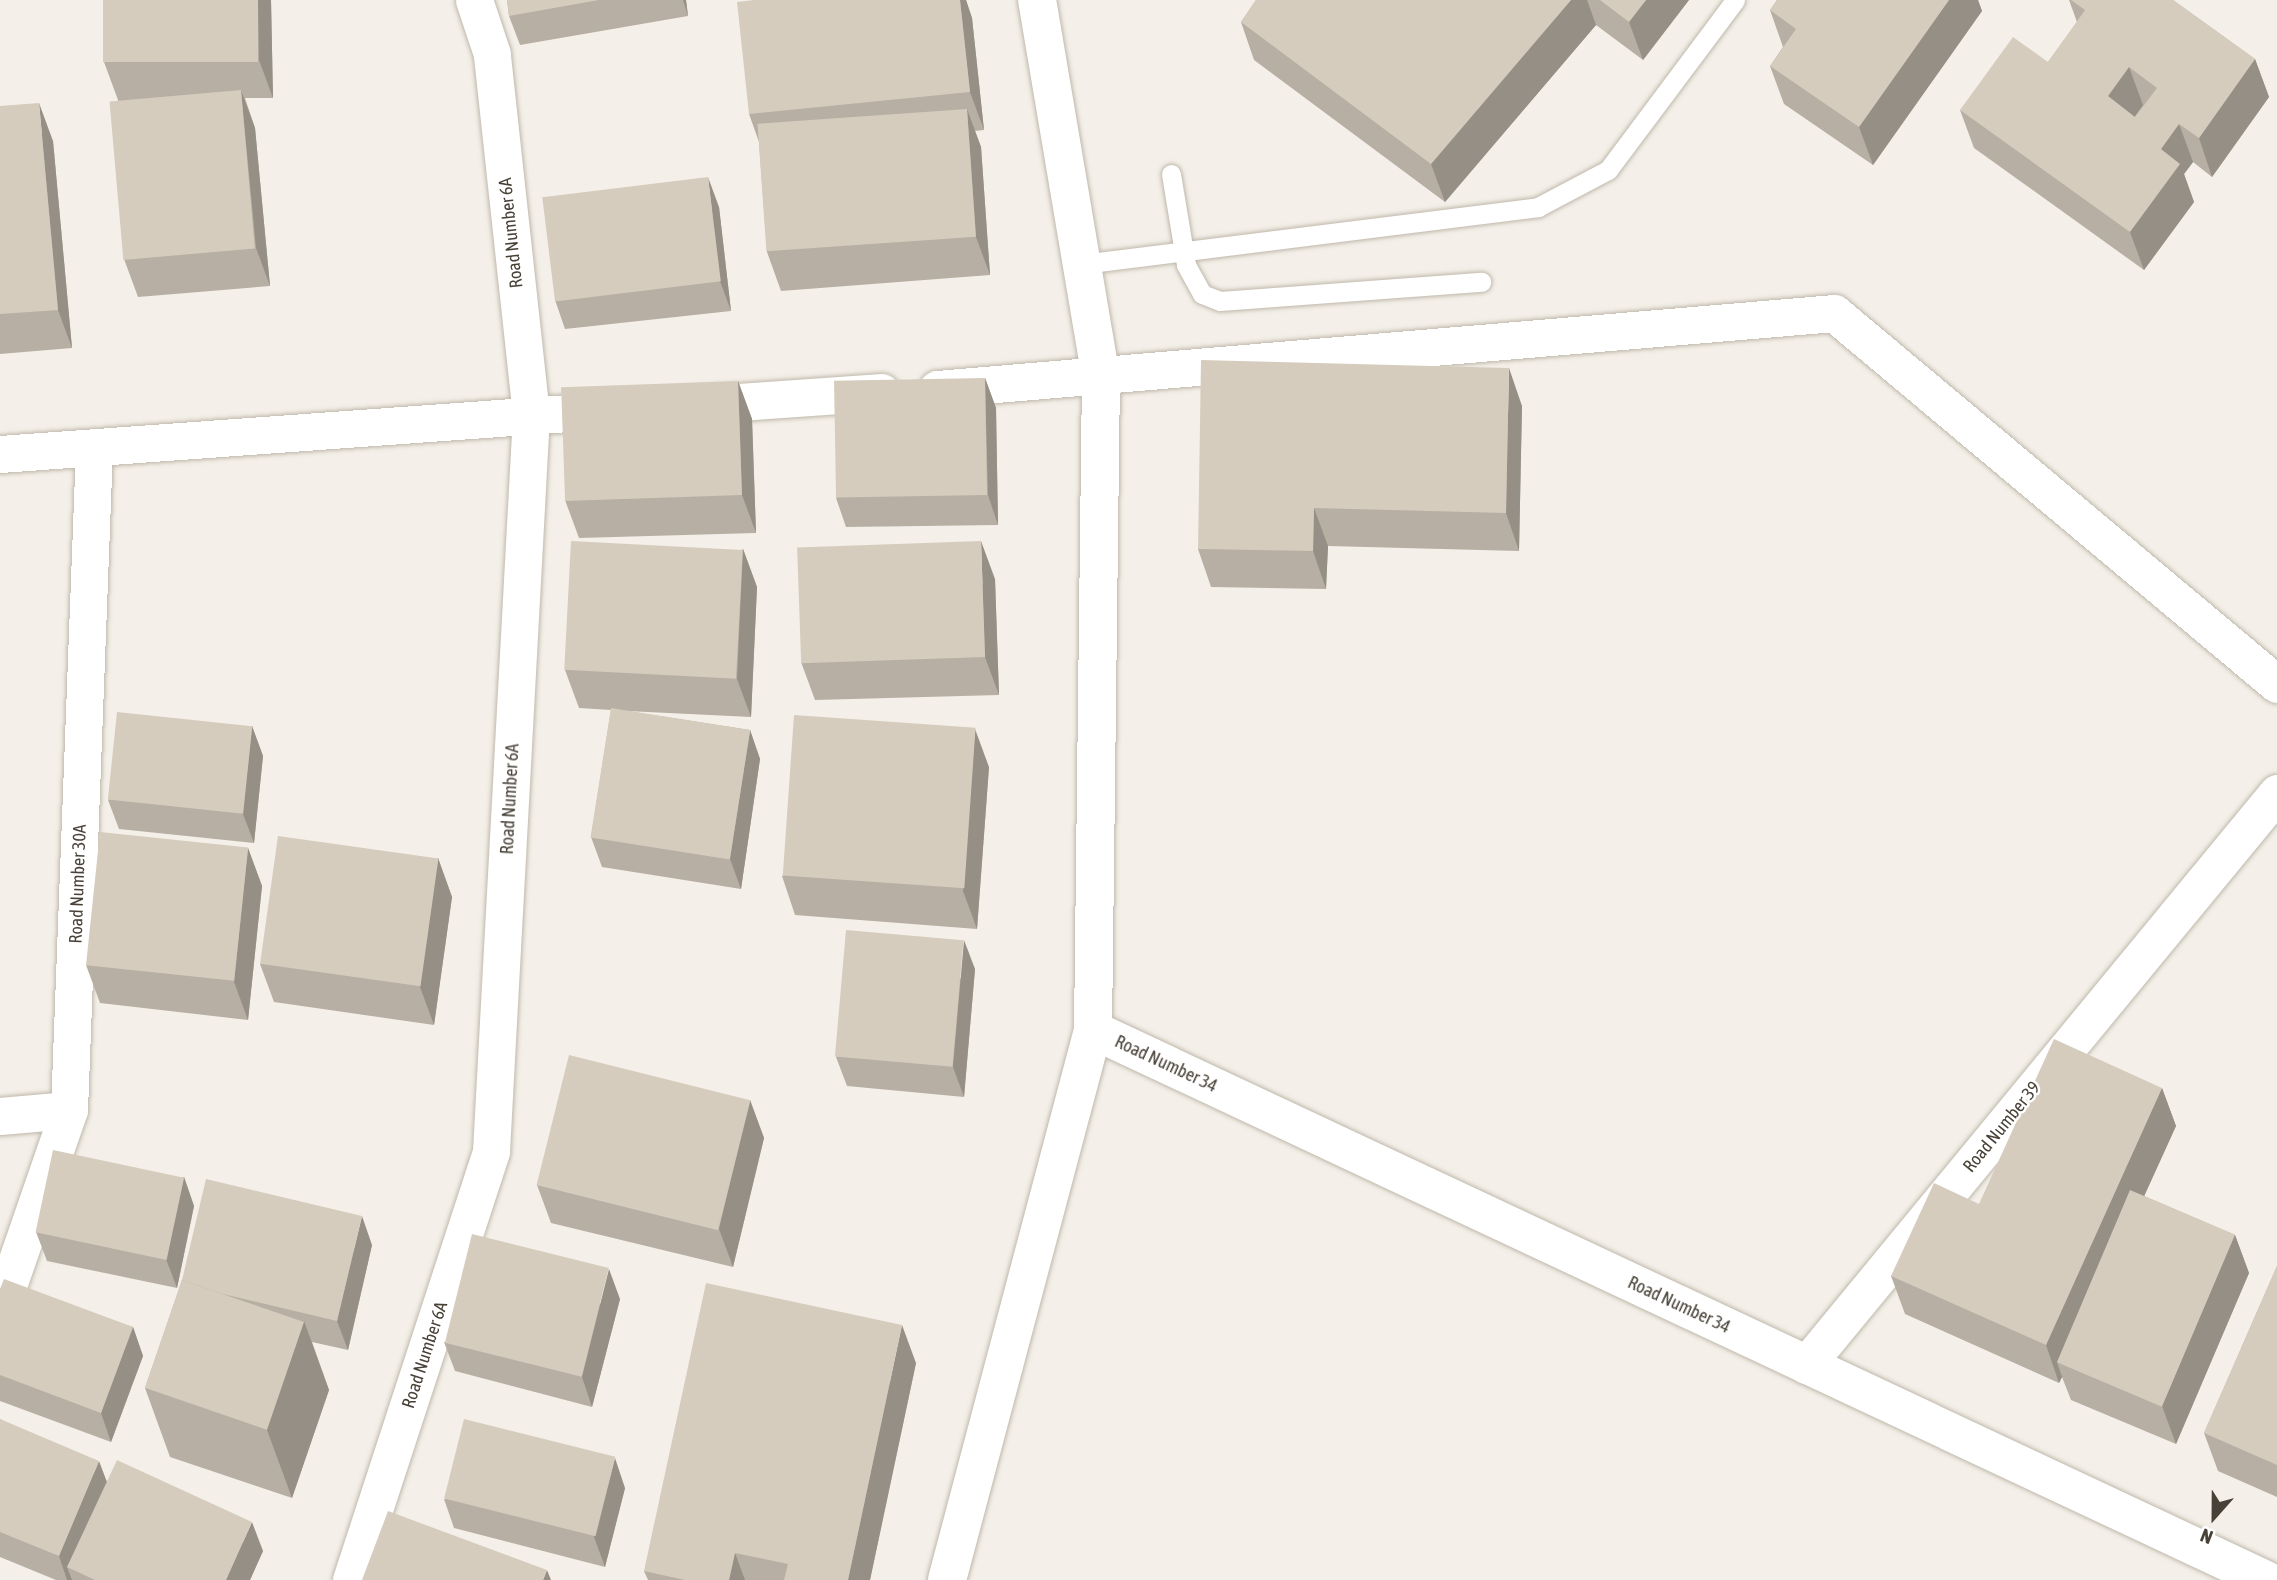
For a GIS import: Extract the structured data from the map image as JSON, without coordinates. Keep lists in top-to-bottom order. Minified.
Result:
{"streets":{"street":["Road Number 6A","Road Number 30A","Road Number 34","Road Number 39"]},"crossings":[["Road Number 34","Road Number 39"]],"north":"bottom"}
